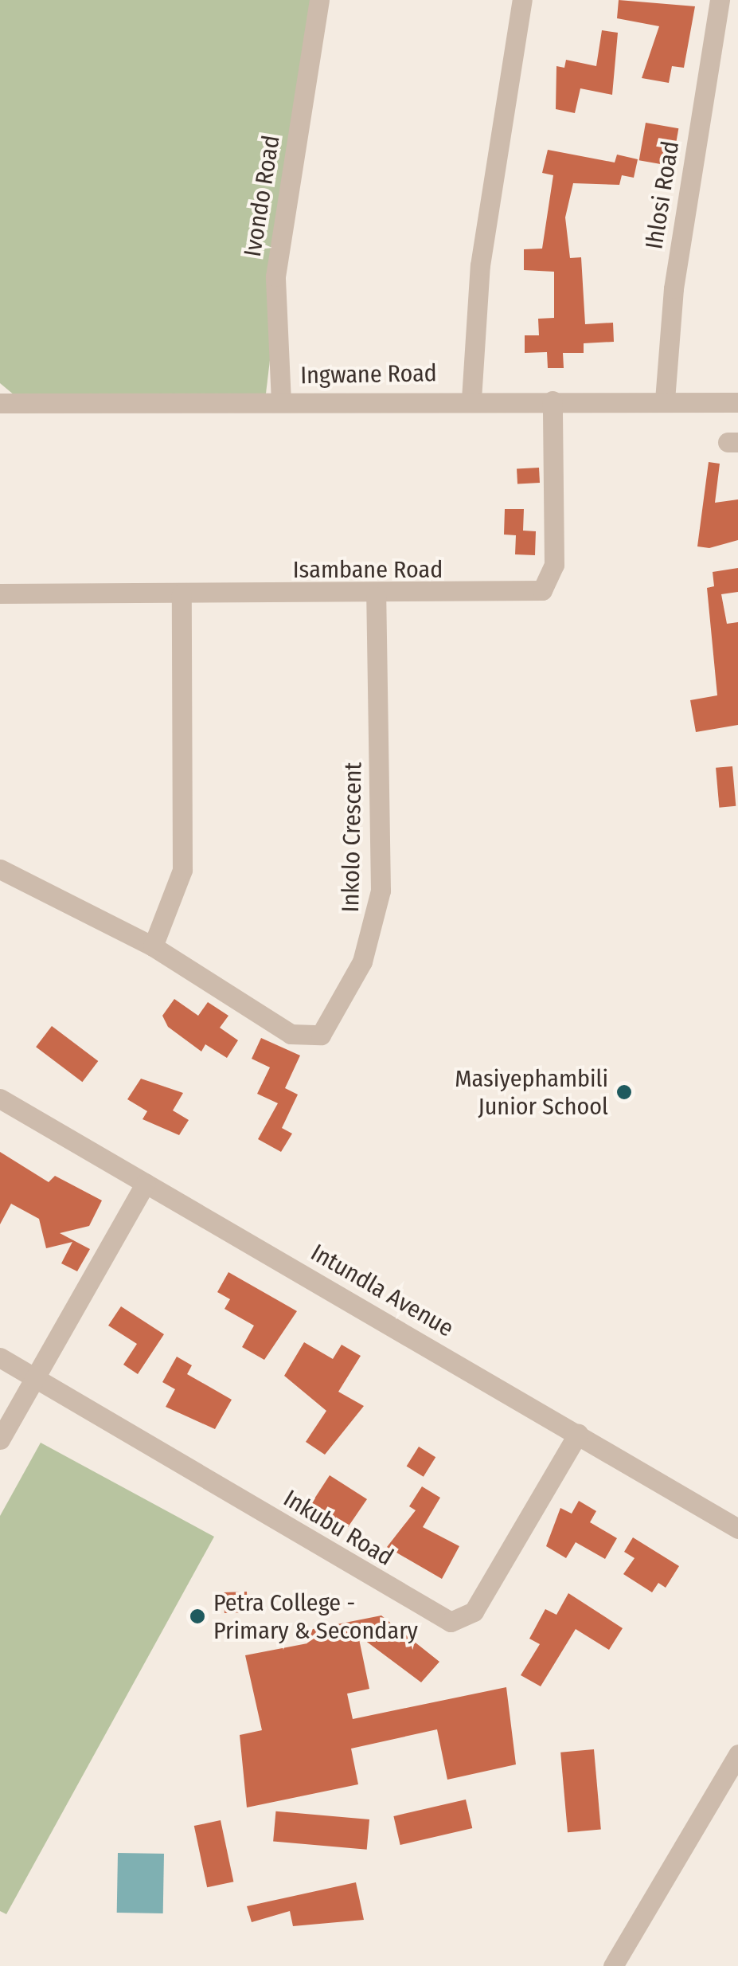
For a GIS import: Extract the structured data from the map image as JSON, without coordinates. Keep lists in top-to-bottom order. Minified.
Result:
{"streets":{"street":["Ihlosi Road","Ivondo Road","Ingwane Road","Isambane Road","Inkolo Crescent","Intundla Avenue","Inkubu Road"]},"crossings":[["Ihlosi Road","Ingwane Road"],["Ivondo Road","Ingwane Road"],["Ingwane Road","Isambane Road"],["Isambane Road","Inkolo Crescent"],["Intundla Avenue","Inkubu Road"]],"places":["Masiyephambili Junior School","Petra College - Primary & Secondary"]}
